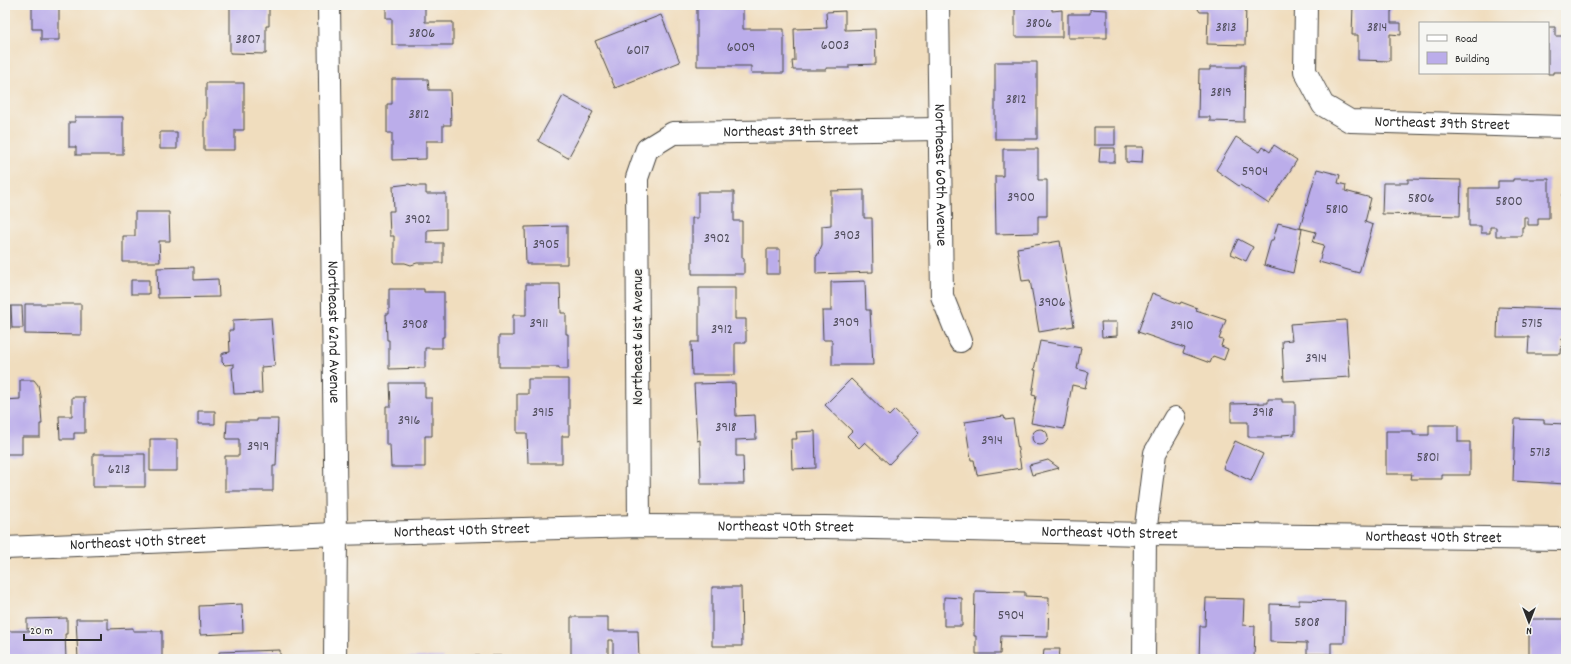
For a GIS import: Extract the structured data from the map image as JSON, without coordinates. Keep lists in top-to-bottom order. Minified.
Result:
{"streets":{"street":["Northeast 39th Street","Northeast 60th Avenue","Northeast 62nd Avenue","Northeast 61st Avenue","Northeast 40th Street"]},"crossings":[["Northeast 39th Street","Northeast 60th Avenue"],["Northeast 39th Street","Northeast 61st Avenue"],["Northeast 62nd Avenue","Northeast 40th Street"],["Northeast 61st Avenue","Northeast 40th Street"]],"house_numbers":["3806","3813","3814","3806","3807","6003","6009","6017","3819","3812","3812","5904","3900","5806","5800","5810","3902","3903","3902","3905","3906","3909","3911","5715","3908","3910","3912","3914","3915","3918","3916","3918","3914","3919","5713","5801","6213","5904","5808"],"legend":["Road","Building"],"scale_bar":"20 m","north":"bottom"}
